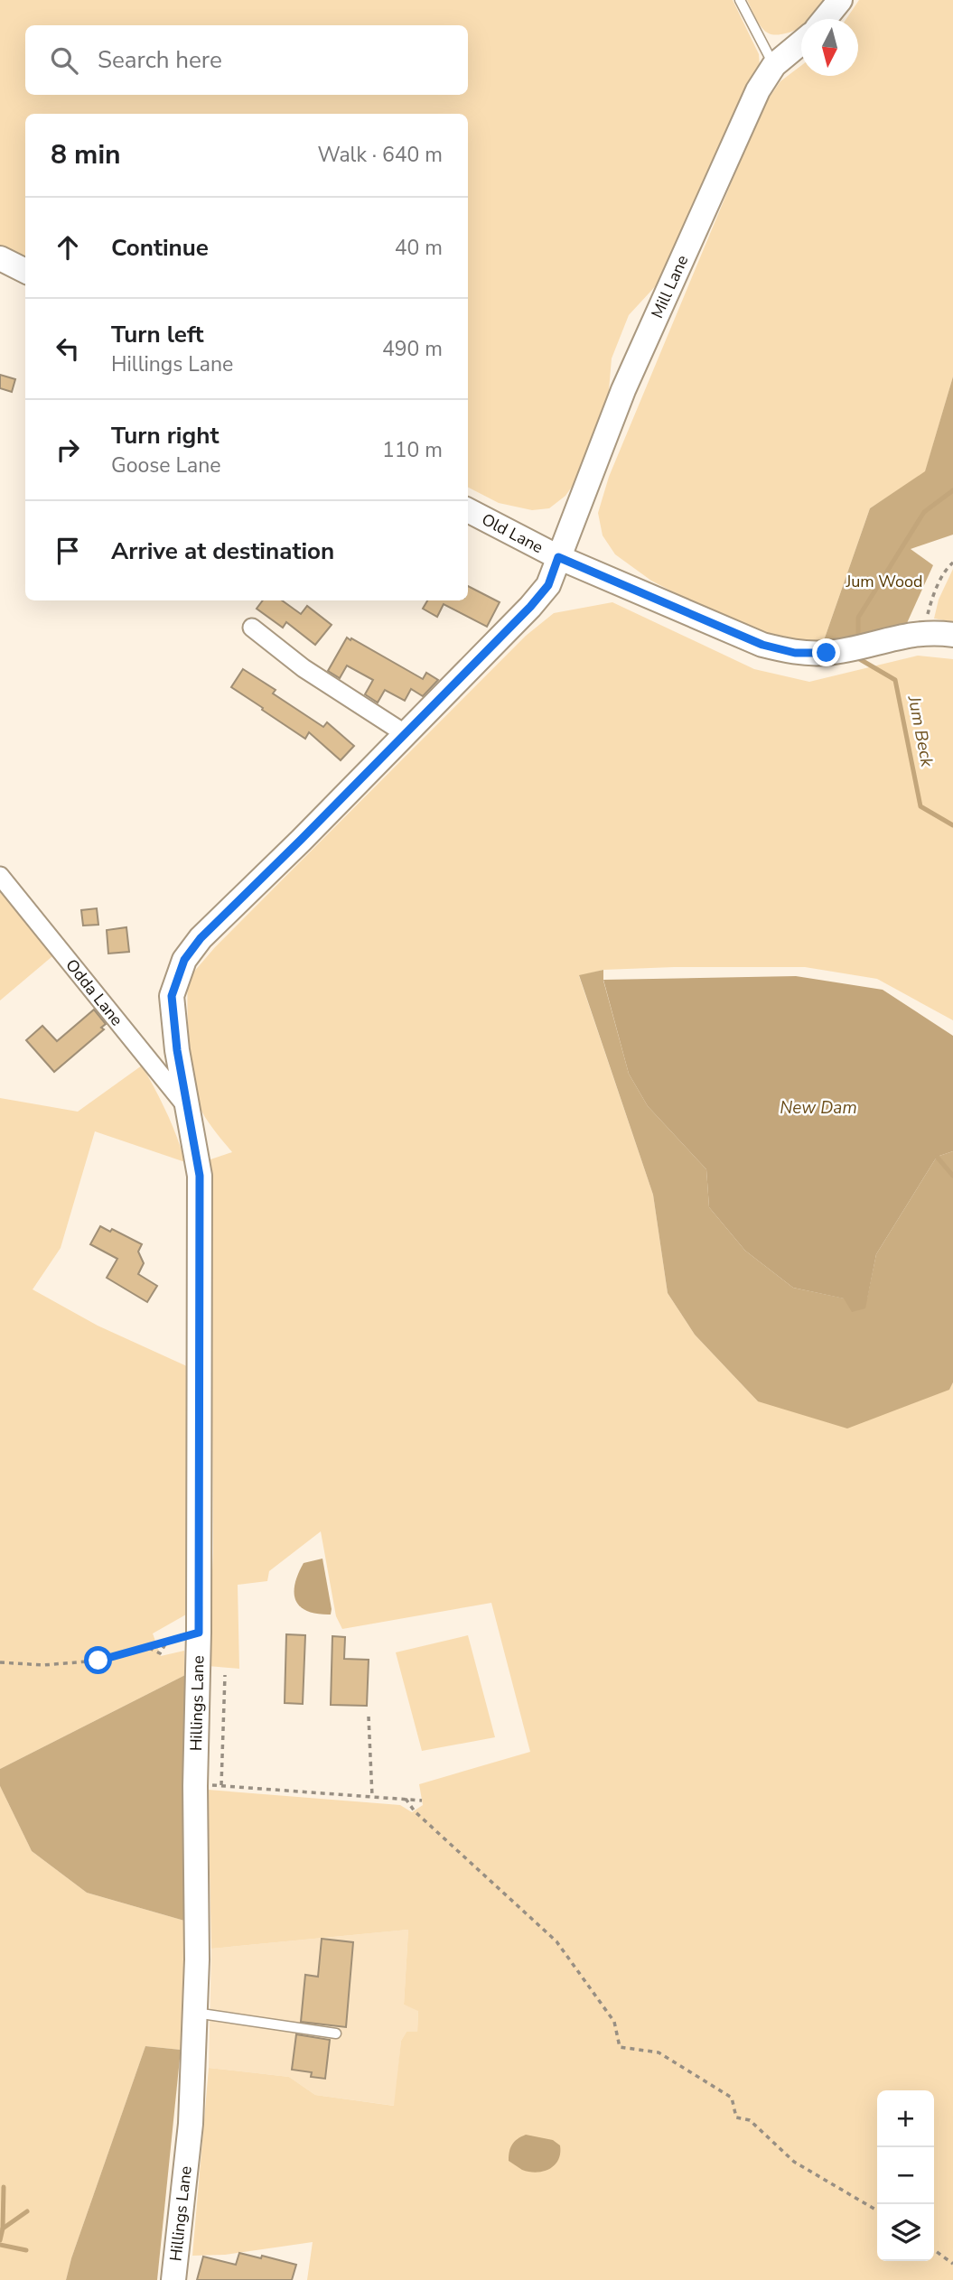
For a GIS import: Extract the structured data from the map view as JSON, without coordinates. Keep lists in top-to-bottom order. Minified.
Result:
{"streets":{"street":["Mill Lane","Old Lane","Odda Lane","Hillings Lane"]},"crossings":[["Mill Lane","Old Lane"],["Mill Lane","Hillings Lane"],["Old Lane","Hillings Lane"],["Odda Lane","Hillings Lane"]],"water":["Jum Beck","New Dam"],"parks":["Jum Wood"],"north":"bottom","page":{"search":"Search here","heading":["8 min","Walk · 640 m"],"list":[["Continue","40 m"],["Turn left","Hillings Lane","490 m"],["Turn right","Goose Lane","110 m"],"Arrive at destination"],"map_buttons":["+","−"]}}
